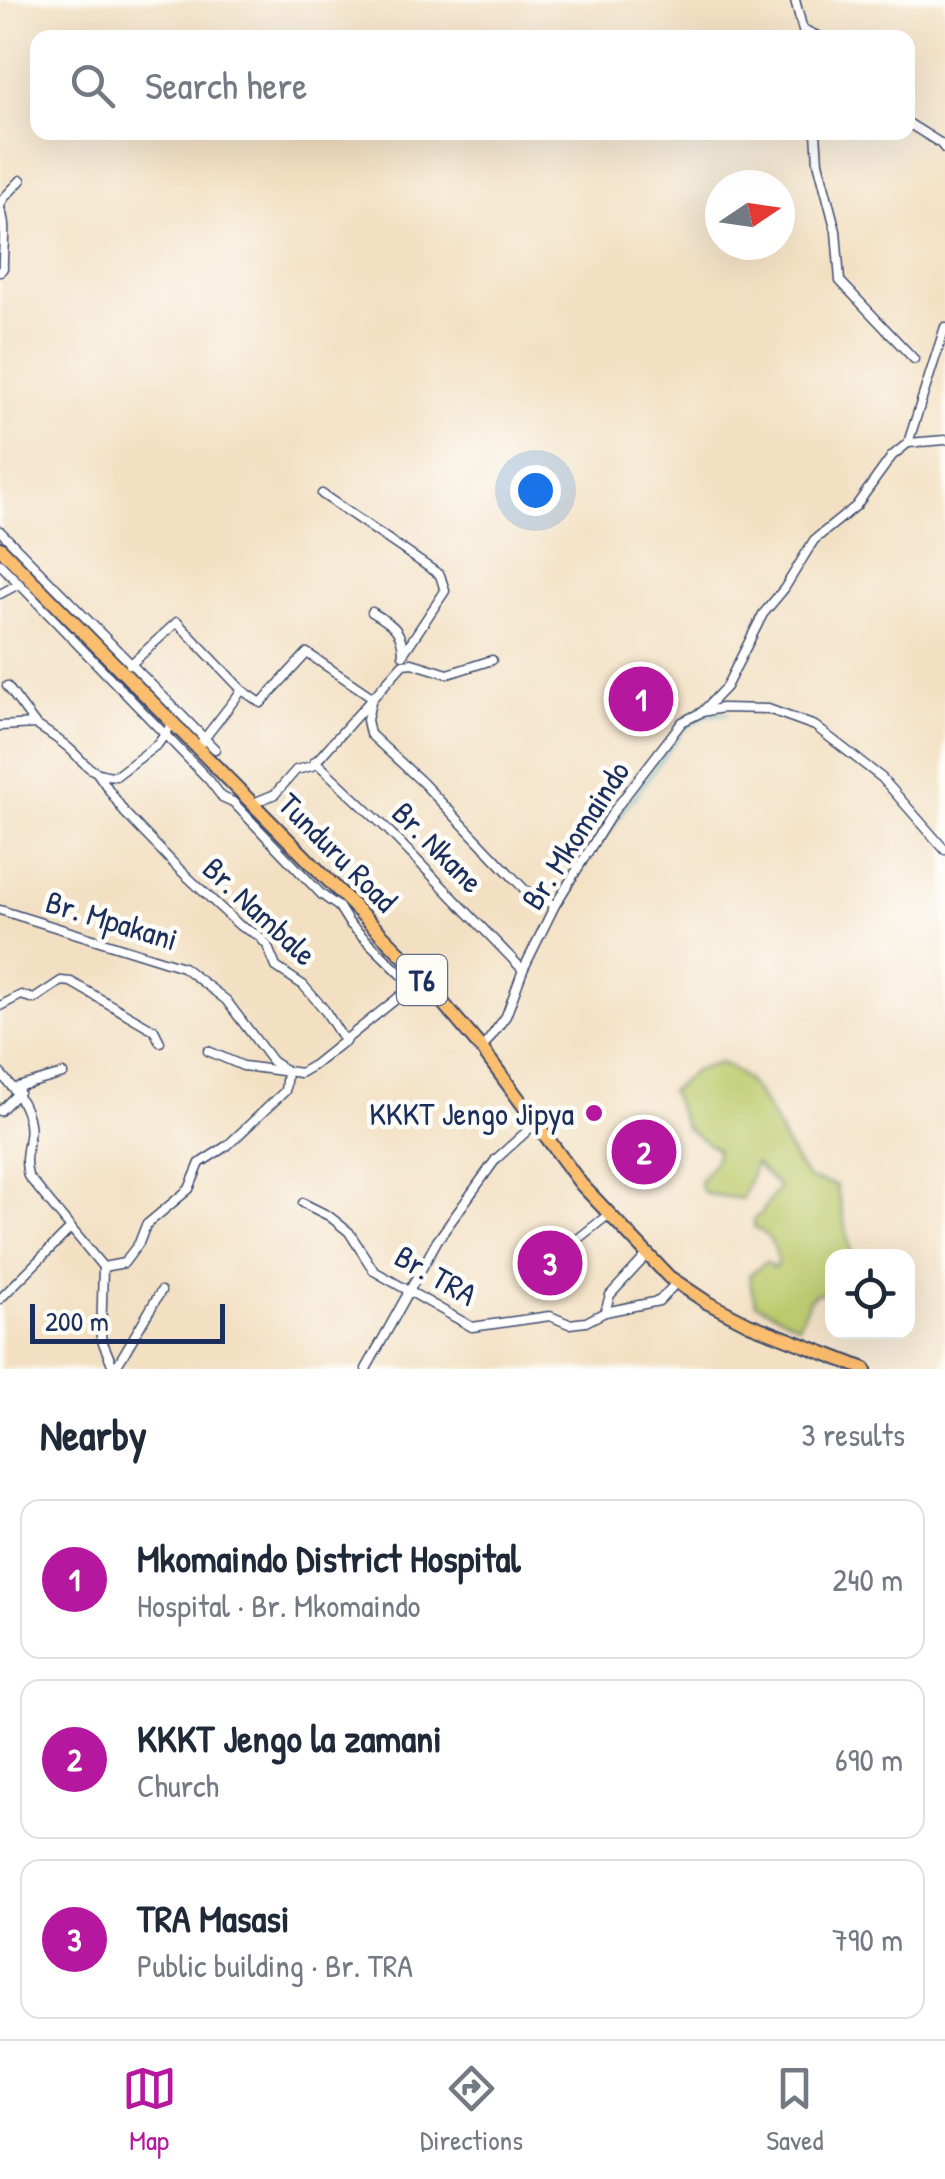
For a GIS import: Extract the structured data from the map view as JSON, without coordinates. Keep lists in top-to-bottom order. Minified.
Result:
{"streets":{"highway":["Tunduru Road","T6"],"street":["Br. Mkomaindo","Br. Nkane","Br. Nambale","Br. Mpakani","Br. TRA"]},"crossings":[["Br. Mkomaindo","Br. Nkane"],["Br. Mkomaindo","Tunduru Road"],["Tunduru Road","Br. TRA"]],"places":["KKKT Jengo Jipya"],"scale_bar":"200 m","north":"right","page":{"search":"Search here","pins":["1","2","3"],"scale":"200 m","heading":["Nearby","3 results"],"list":[{"mark":"1","name":"Mkomaindo District Hospital","note":"Hospital · Br. Mkomaindo","value":"240 m"},{"mark":"2","name":"KKKT Jengo la zamani","note":"Church","value":"690 m"},{"mark":"3","name":"TRA Masasi","note":"Public building · Br. TRA","value":"790 m"}],"nav":["Map","Directions","Saved"]}}
